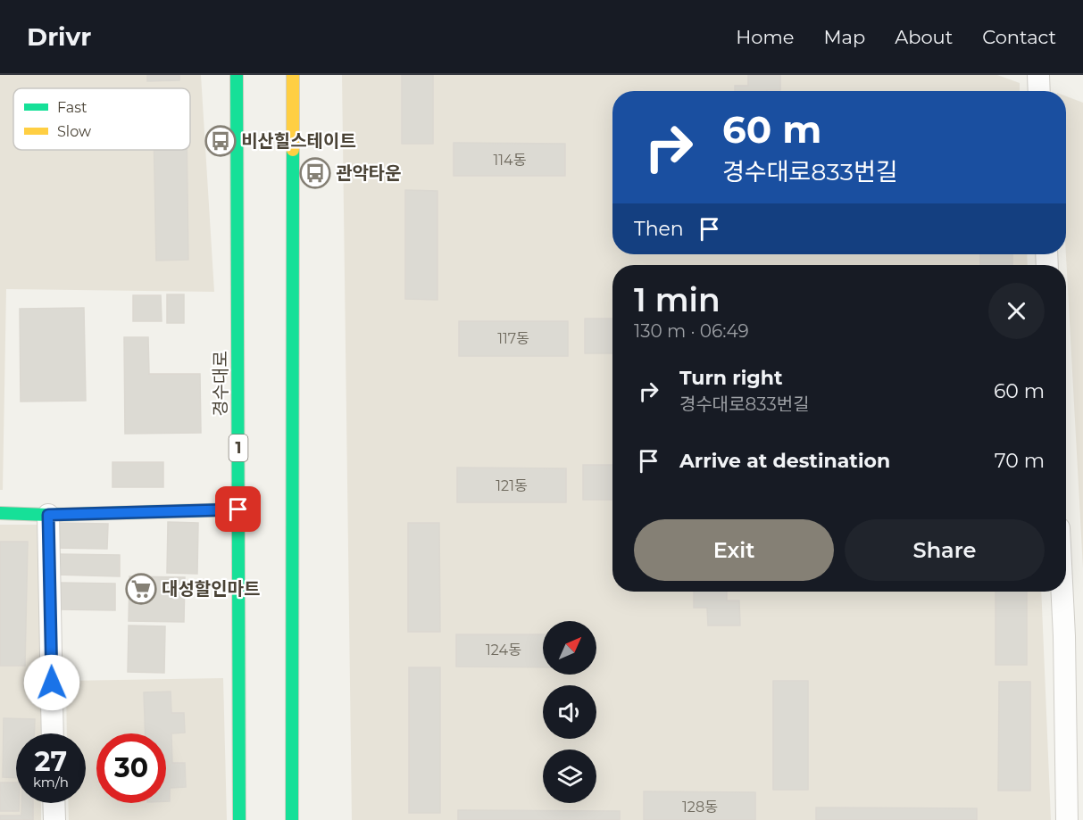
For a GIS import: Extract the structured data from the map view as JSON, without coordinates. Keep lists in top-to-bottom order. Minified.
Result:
{"streets":{"main road":["경수대로","1"]},"places":{"bus stop":["비산힐스테이트","관악타운"],"supermarket":["대성할인마트"]},"house_numbers":["114동","117동","121동","124동","128동"],"legend":["Fast","Slow"],"north":"top right","page":{"header":"Drivr","nav":["Home","Map","About","Contact"],"turn":["60 m","경수대로833번길"],"then":"Then","heading":["1 min","130 m · 06:49"],"list":[{"name":"Turn right","note":"경수대로833번길","value":"60 m"},{"name":"Arrive at destination","value":"70 m"}],"buttons":["Exit","Share"],"speed":"27 km/h","limit":"30"}}
